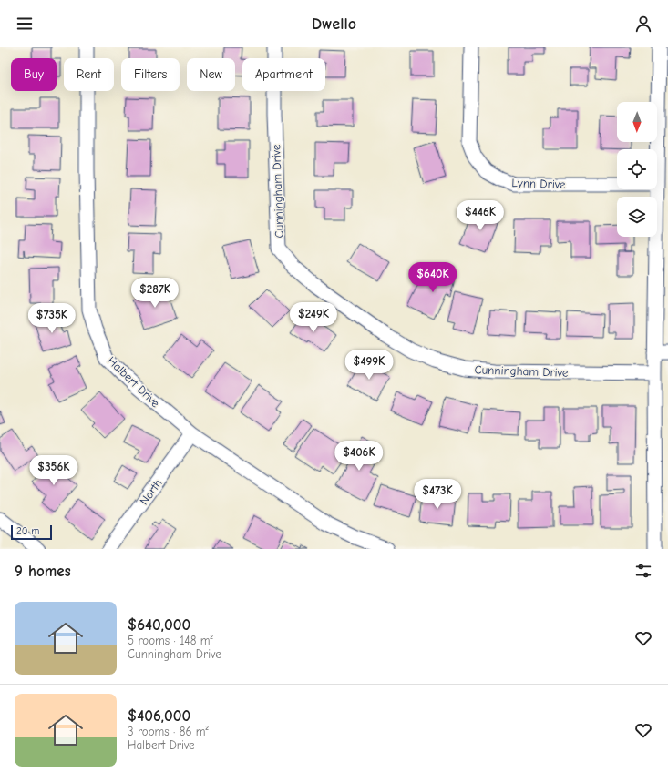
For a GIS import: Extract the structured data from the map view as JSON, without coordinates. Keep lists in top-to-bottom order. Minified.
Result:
{"streets":{"street":["Lynn Drive","Cunningham Drive","Halbert Drive","North"]},"crossings":[["Halbert Drive","North"]],"scale_bar":"20 m","north":"bottom","page":{"header":"Dwello","chip":["Buy","Rent","Filters","New","Apartment"],"price":["$446K","$640K","$287K","$249K","$735K","$499K","$406K","$356K","$473K"],"scale":"20 m","heading":"9 homes","list":[{"name":"$640,000","note":"5 rooms · 148 m² · Cunningham Drive"},{"name":"$406,000","note":"3 rooms · 86 m² · Halbert Drive"}]}}
